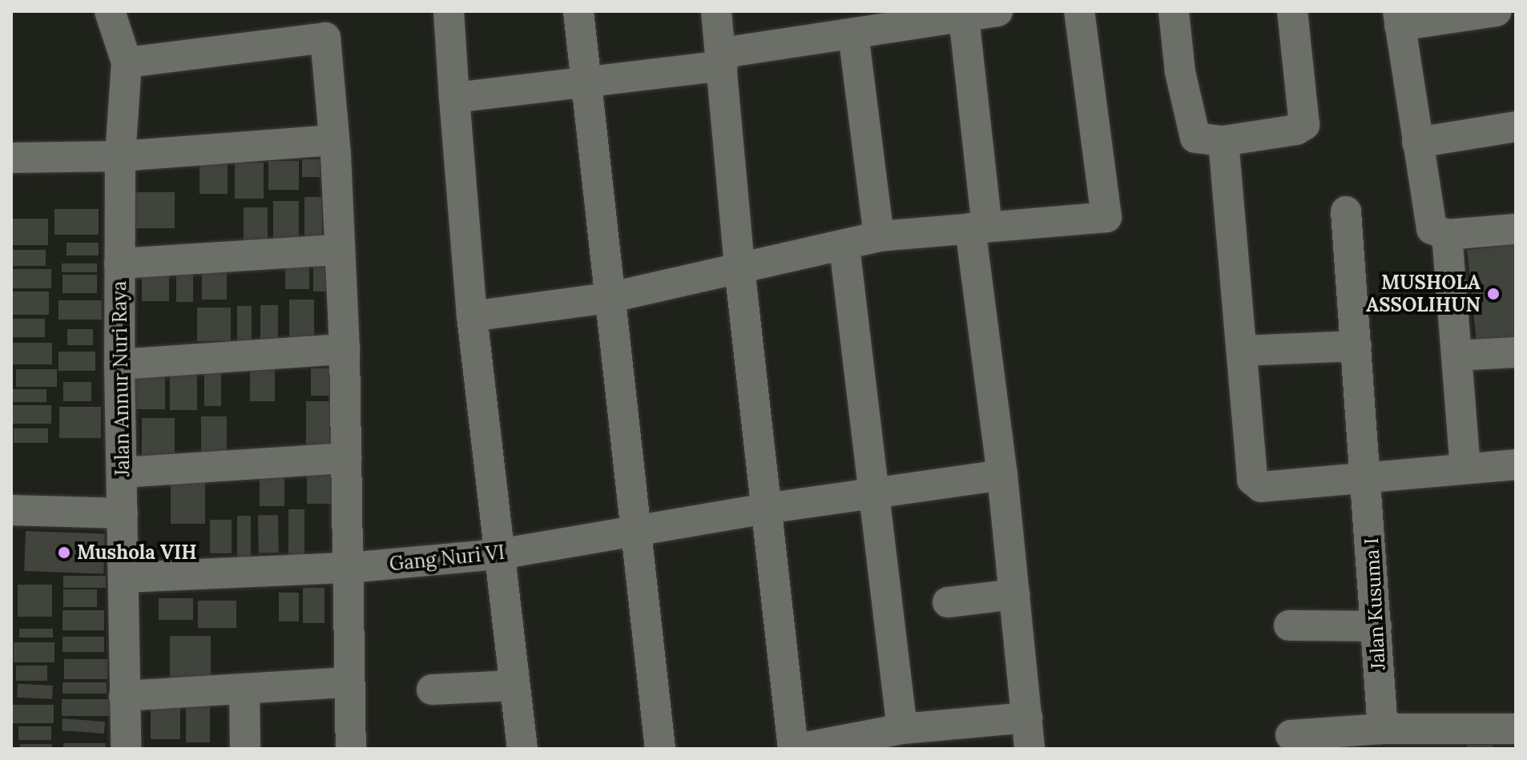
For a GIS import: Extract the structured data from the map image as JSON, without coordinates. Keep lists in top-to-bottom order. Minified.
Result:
{"streets":{"street":["Jalan Annur Nuri Raya","Gang Nuri VI","Jalan Kusuma I"]},"crossings":[["Jalan Annur Nuri Raya","Gang Nuri VI"]],"places":["MUSHOLA ASSOLIHUN","Mushola VIH"]}
